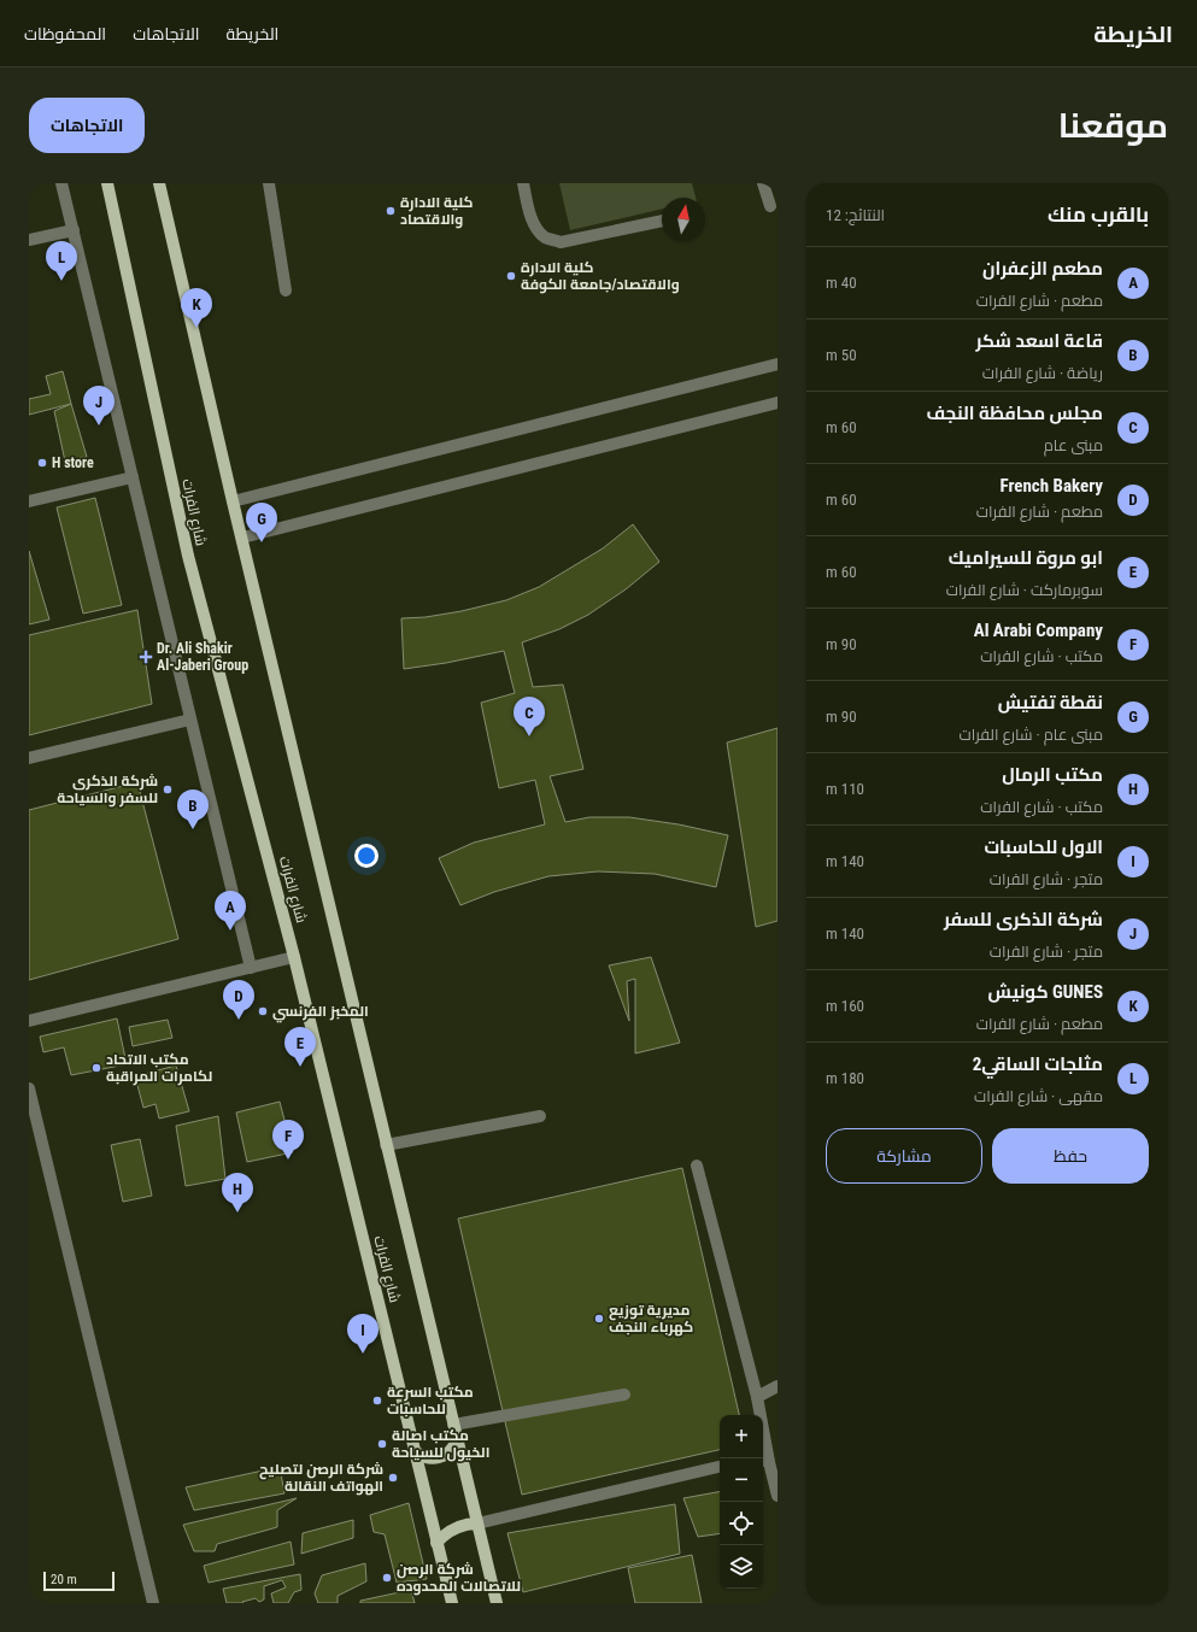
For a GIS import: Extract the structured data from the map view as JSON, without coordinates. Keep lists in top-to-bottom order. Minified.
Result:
{"streets":{"main road":["شارع الفرات"]},"places":{"other":["كلية الادارة والاقتصاد","كلية الادارة والاقتصاد/جامعة الكوفة","H store","شركة الذكرى للسفر والسياحة","المخبز الفرنسي","مكتب الاتحاد لكامرات المراقبة","مديرية توزيع كهرباء النجف","مكتب السرعة للحاسبات","مكتب اصالة الخيول للسياحة","شركة الرصن لتصليح الهواتف النقالة","شركة الرصن للاتصالات المحدوده"],"health":["Dr. Ali Shakir Al-Jaberi Group"]},"scale_bar":"20 m","north":"top","page":{"header":"الخريطة","nav":["الخريطة","الاتجاهات","المحفوظات"],"title":"موقعنا","buttons":["الاتجاهات",["حفظ","مشاركة"]],"heading":["بالقرب منك","النتائج: 12"],"pins":["L","K","J","G","C","B","A","D","E","F","H","I"],"list":[{"mark":"A","name":"مطعم الزعفران","note":"مطعم · شارع الفرات","value":"40 m"},{"mark":"B","name":"قاعة اسعد شكر","note":"رياضة · شارع الفرات","value":"50 m"},{"mark":"C","name":"مجلس محافظة النجف","note":"مبنى عام","value":"60 m"},{"mark":"D","name":"French Bakery","note":"مطعم · شارع الفرات","value":"60 m"},{"mark":"E","name":"ابو مروة للسيراميك","note":"سوبرماركت · شارع الفرات","value":"60 m"},{"mark":"F","name":"Al Arabi Company","note":"مكتب · شارع الفرات","value":"90 m"},{"mark":"G","name":"نقطة تفتيش","note":"مبنى عام · شارع الفرات","value":"90 m"},{"mark":"H","name":"مكتب الرمال","note":"مكتب · شارع الفرات","value":"110 m"},{"mark":"I","name":"الاول للحاسبات","note":"متجر · شارع الفرات","value":"140 m"},{"mark":"J","name":"شركة الذكرى للسفر","note":"متجر · شارع الفرات","value":"140 m"},{"mark":"K","name":"GUNES كونيش","note":"مطعم · شارع الفرات","value":"160 m"},{"mark":"L","name":"مثلجات الساقي2","note":"مقهى · شارع الفرات","value":"180 m"}],"map_buttons":["+","−"],"scale":"20 m"}}
